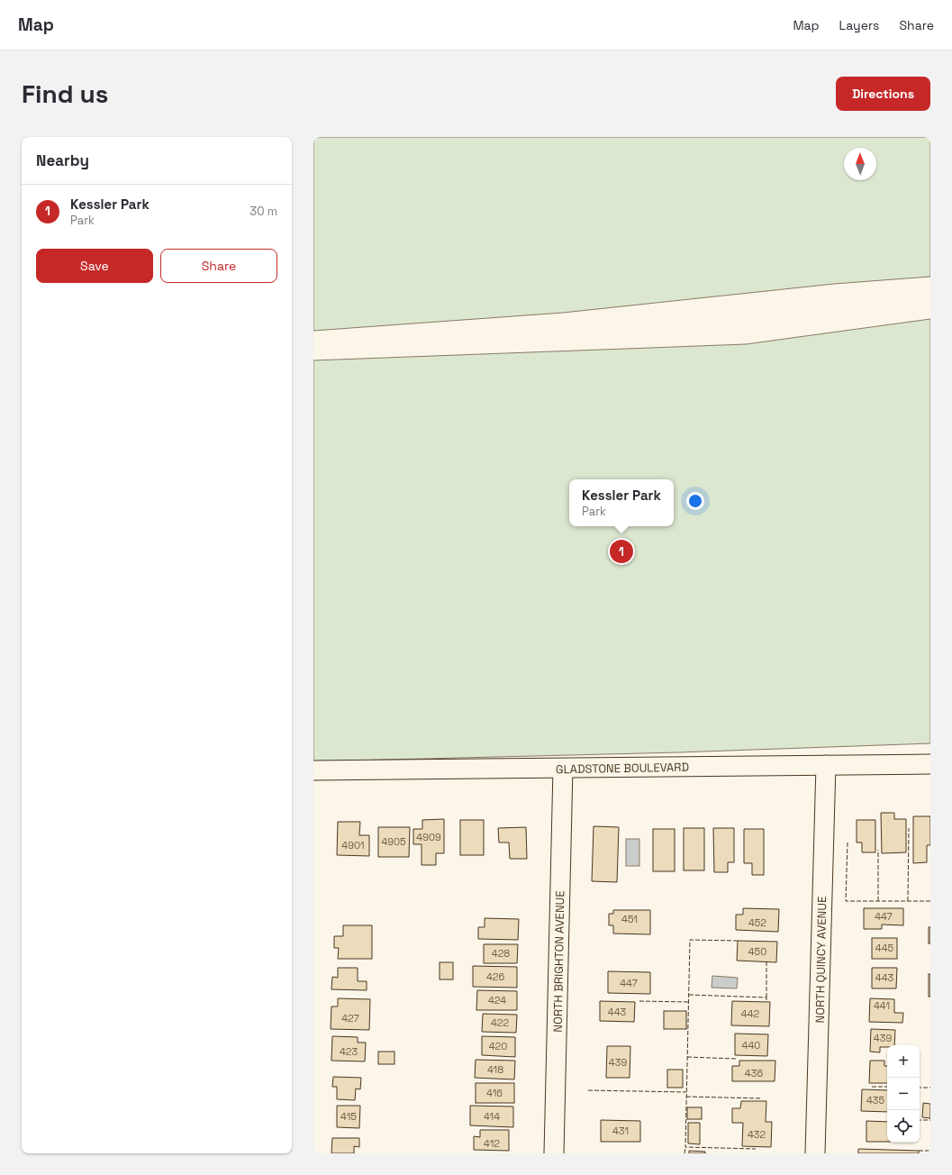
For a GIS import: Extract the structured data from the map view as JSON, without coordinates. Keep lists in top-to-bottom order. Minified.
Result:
{"streets":{"street":["GLADSTONE BOULEVARD","NORTH QUINCY AVENUE","NORTH BRIGHTON AVENUE"]},"crossings":[["GLADSTONE BOULEVARD","NORTH QUINCY AVENUE"],["GLADSTONE BOULEVARD","NORTH BRIGHTON AVENUE"]],"house_numbers":["4909","4905","4901","447","451","452","445","450","428","426","443","447","424","441","443","442","427","422","439","440","420","423","439","418","436","416","435","415","414","431","432","412"],"north":"top","page":{"header":"Map","nav":["Map","Layers","Share"],"buttons":["Directions",["Save","Share"]],"title":"Find us","heading":"Nearby","list":[{"mark":"1","name":"Kessler Park","note":"Park","value":"30 m"}],"popup":["Kessler Park","Park"],"pins":"1","map_buttons":["+","−"]}}
